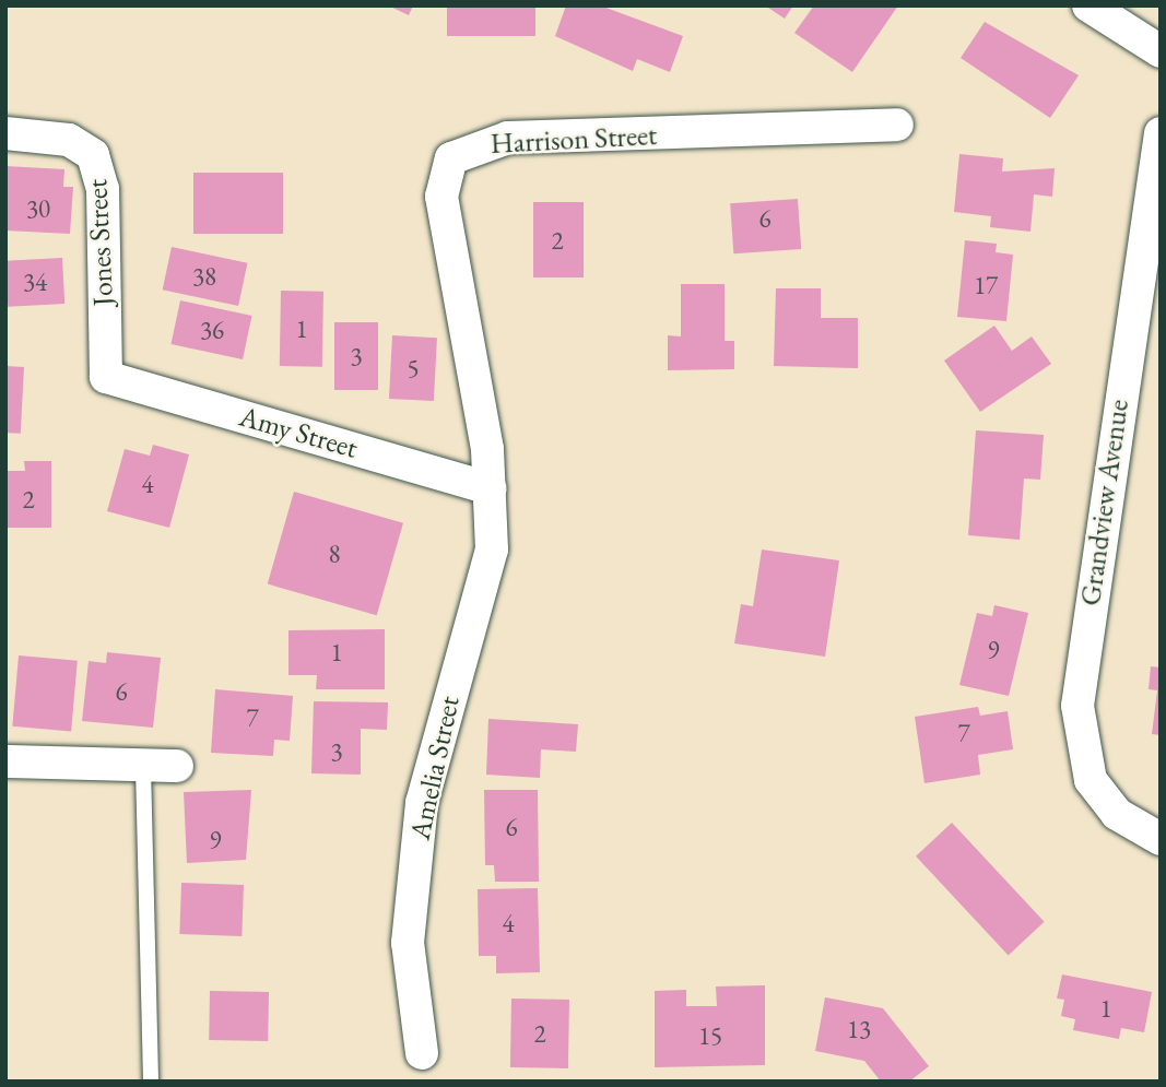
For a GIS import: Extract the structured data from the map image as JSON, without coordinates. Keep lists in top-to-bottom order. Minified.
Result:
{"streets":{"street":["Harrison Street","Jones Street","Amy Street","Grandview Avenue","Amelia Street"]},"crossings":[["Harrison Street","Amy Street"],["Harrison Street","Amelia Street"],["Jones Street","Amy Street"],["Amy Street","Amelia Street"]],"house_numbers":["30","6","2","38","34","17","1","36","3","5","4","2","8","9","1","6","7","7","3","6","9","4","1","13","2","15"]}
